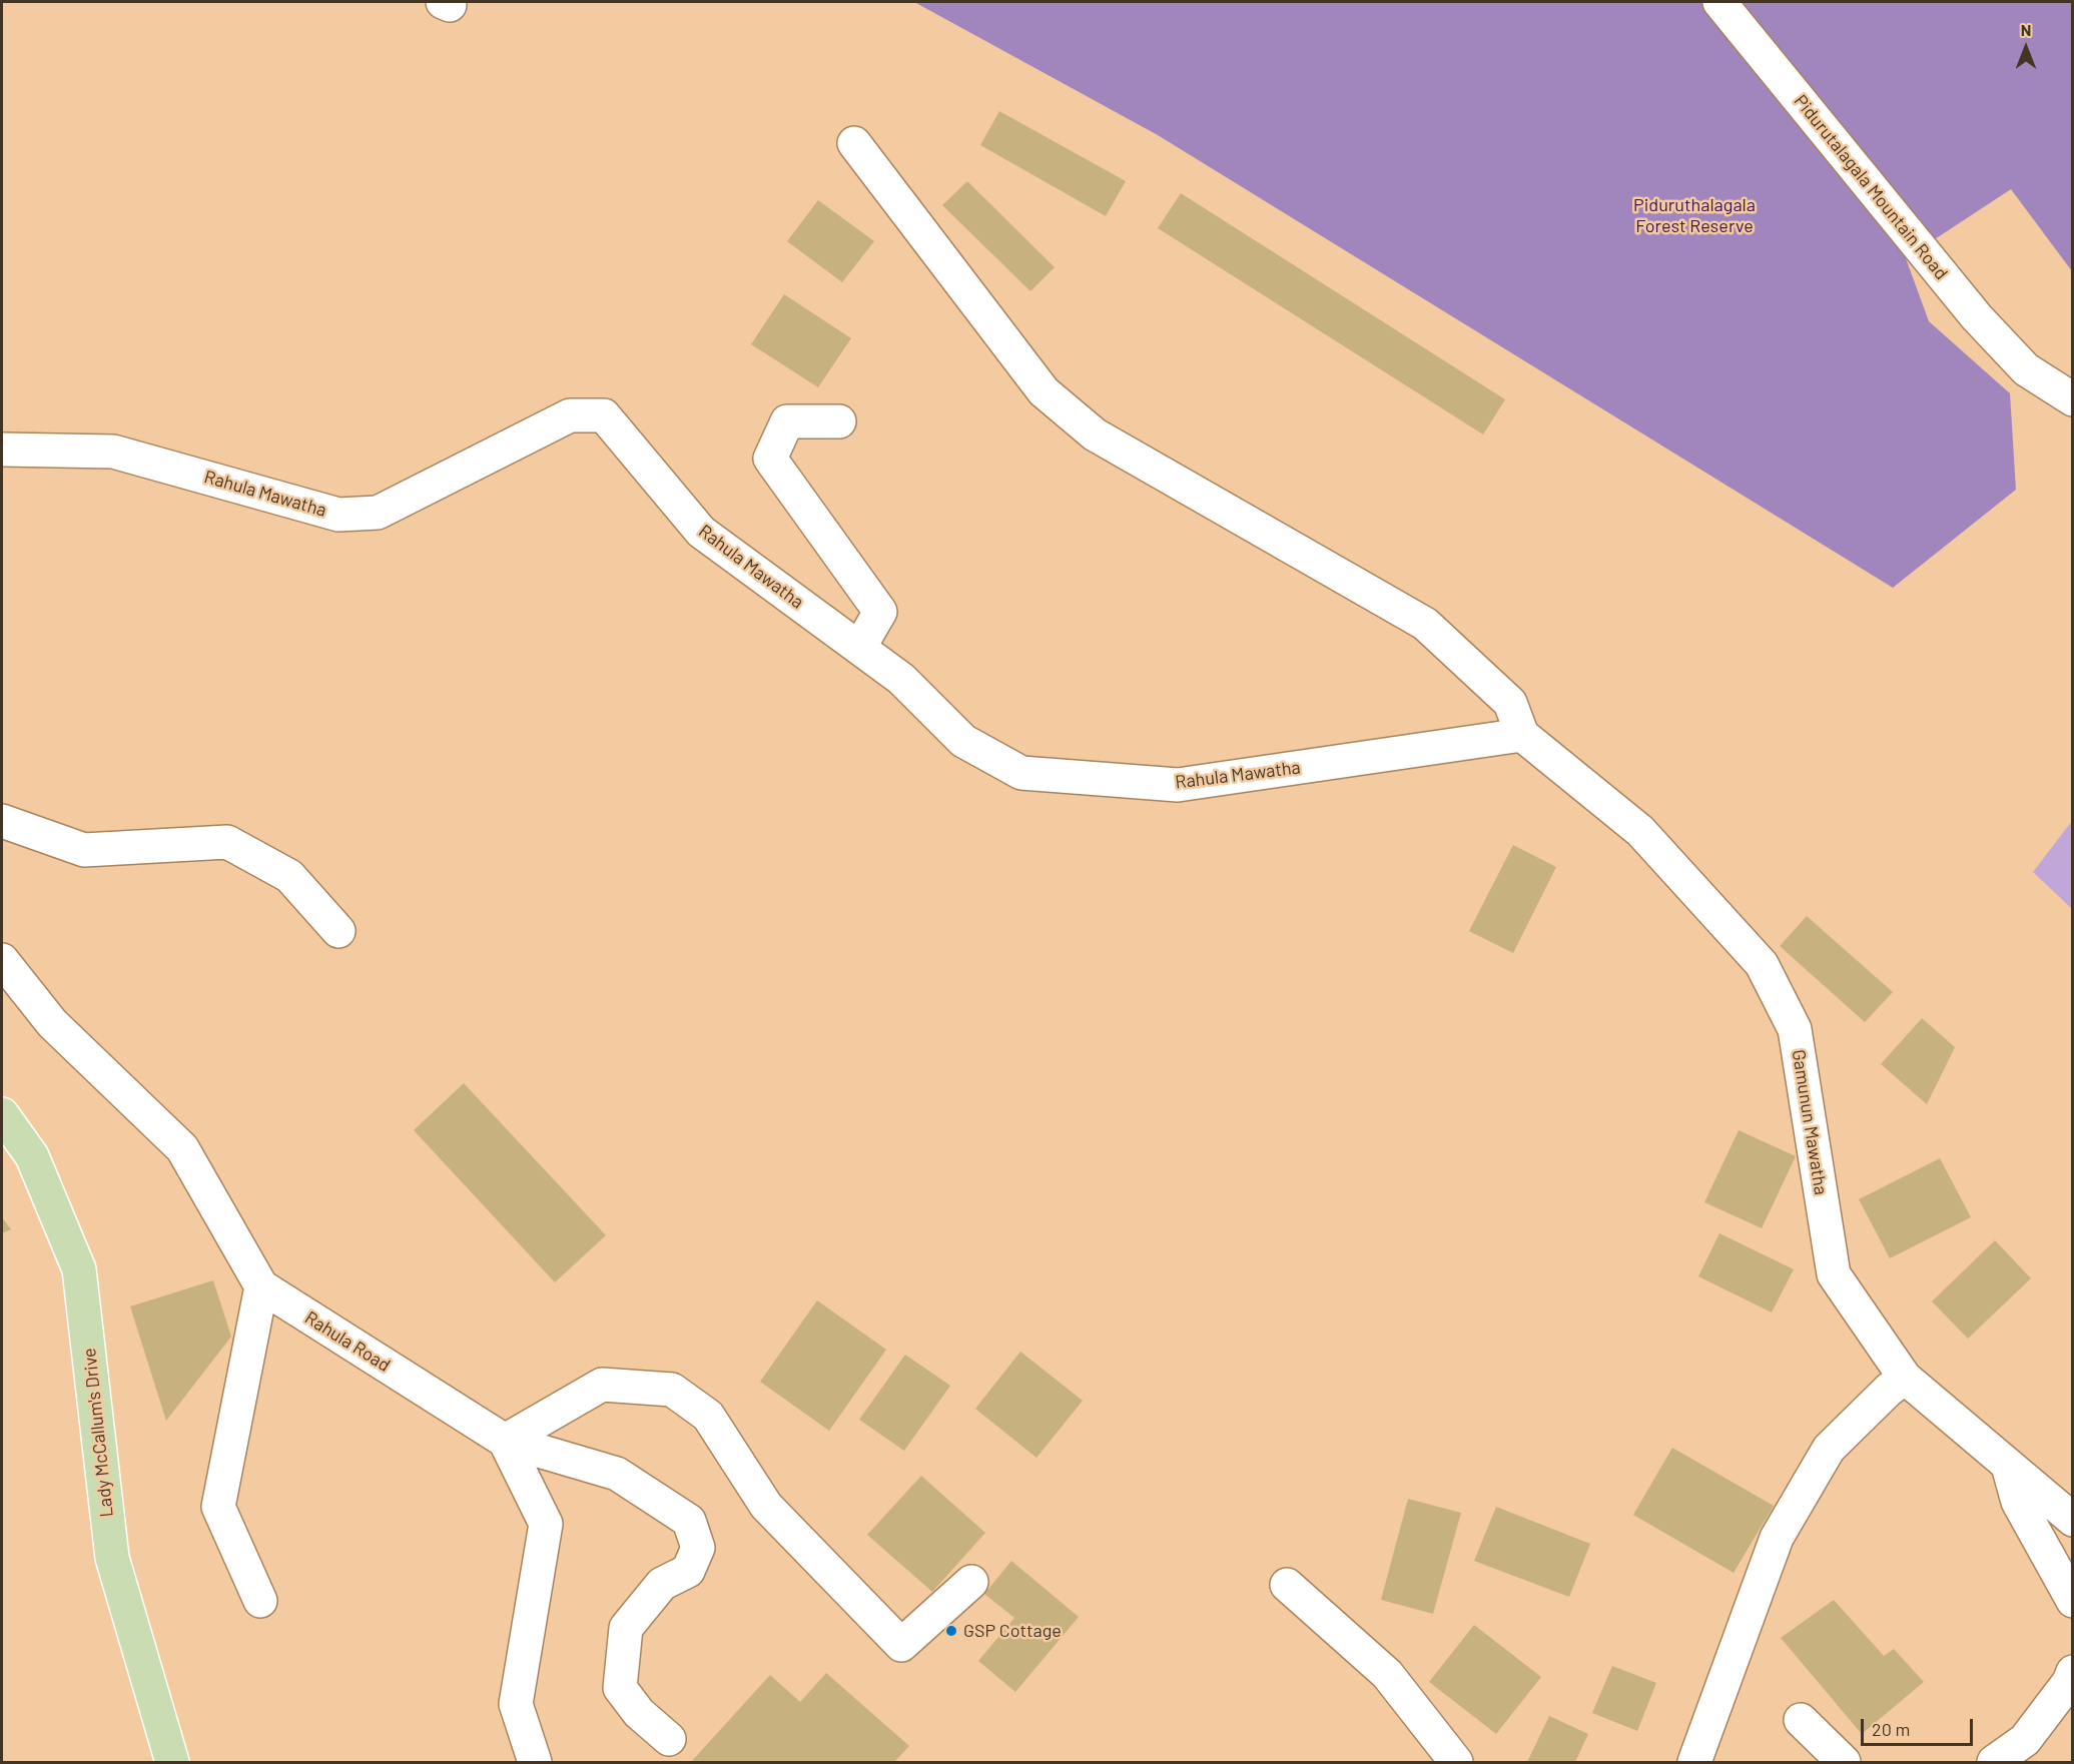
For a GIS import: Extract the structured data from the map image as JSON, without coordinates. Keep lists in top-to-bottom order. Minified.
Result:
{"streets":{"main road":["Lady McCallum's Drive"],"street":["Pidurutalagala Mountain Road","Rahula Mawatha","Gamunun Mawatha","Rahula Road"]},"crossings":[["Rahula Mawatha","Gamunun Mawatha"]],"parks":["Piduruthalagala Forest Reserve"],"places":["GSP Cottage"],"scale_bar":"20 m","north":"top"}
